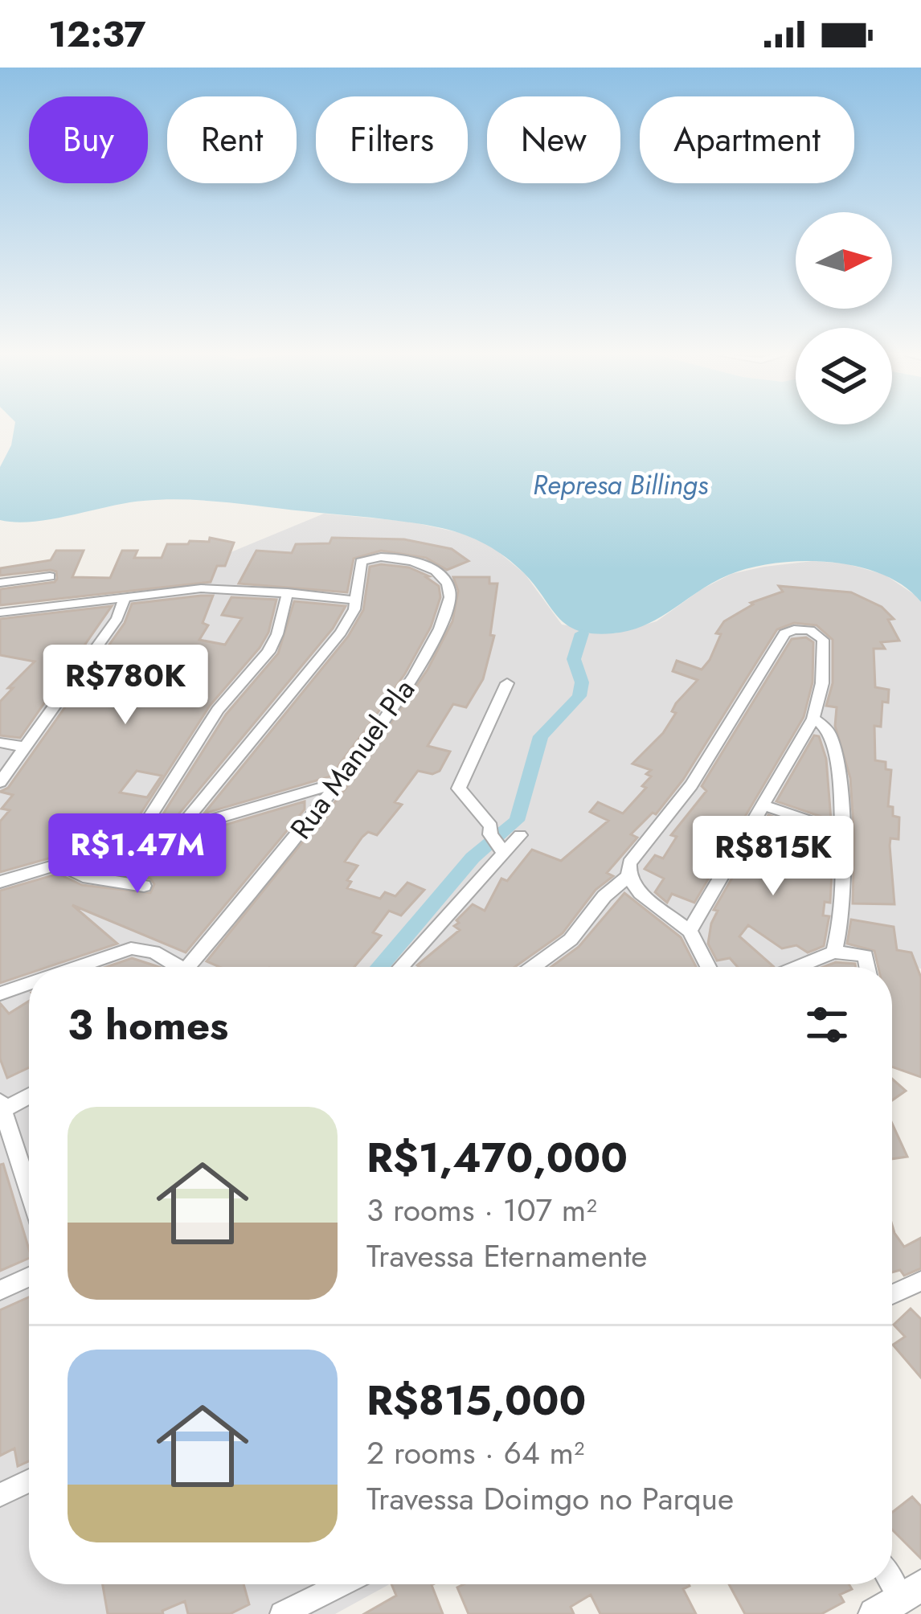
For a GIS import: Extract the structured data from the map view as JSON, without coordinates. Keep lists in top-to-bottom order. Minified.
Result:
{"streets":{"street":["Rua Manuel Pla"]},"water":["Represa Billings"],"north":"right","page":{"status":"12:37","chip":["Buy","Rent","Filters","New","Apartment"],"price":["R$780K","R$1.47M","R$815K"],"heading":"3 homes","list":[{"name":"R$1,470,000","note":"3 rooms · 107 m² · Travessa Eternamente"},{"name":"R$815,000","note":"2 rooms · 64 m² · Travessa Doimgo no Parque"}]}}
